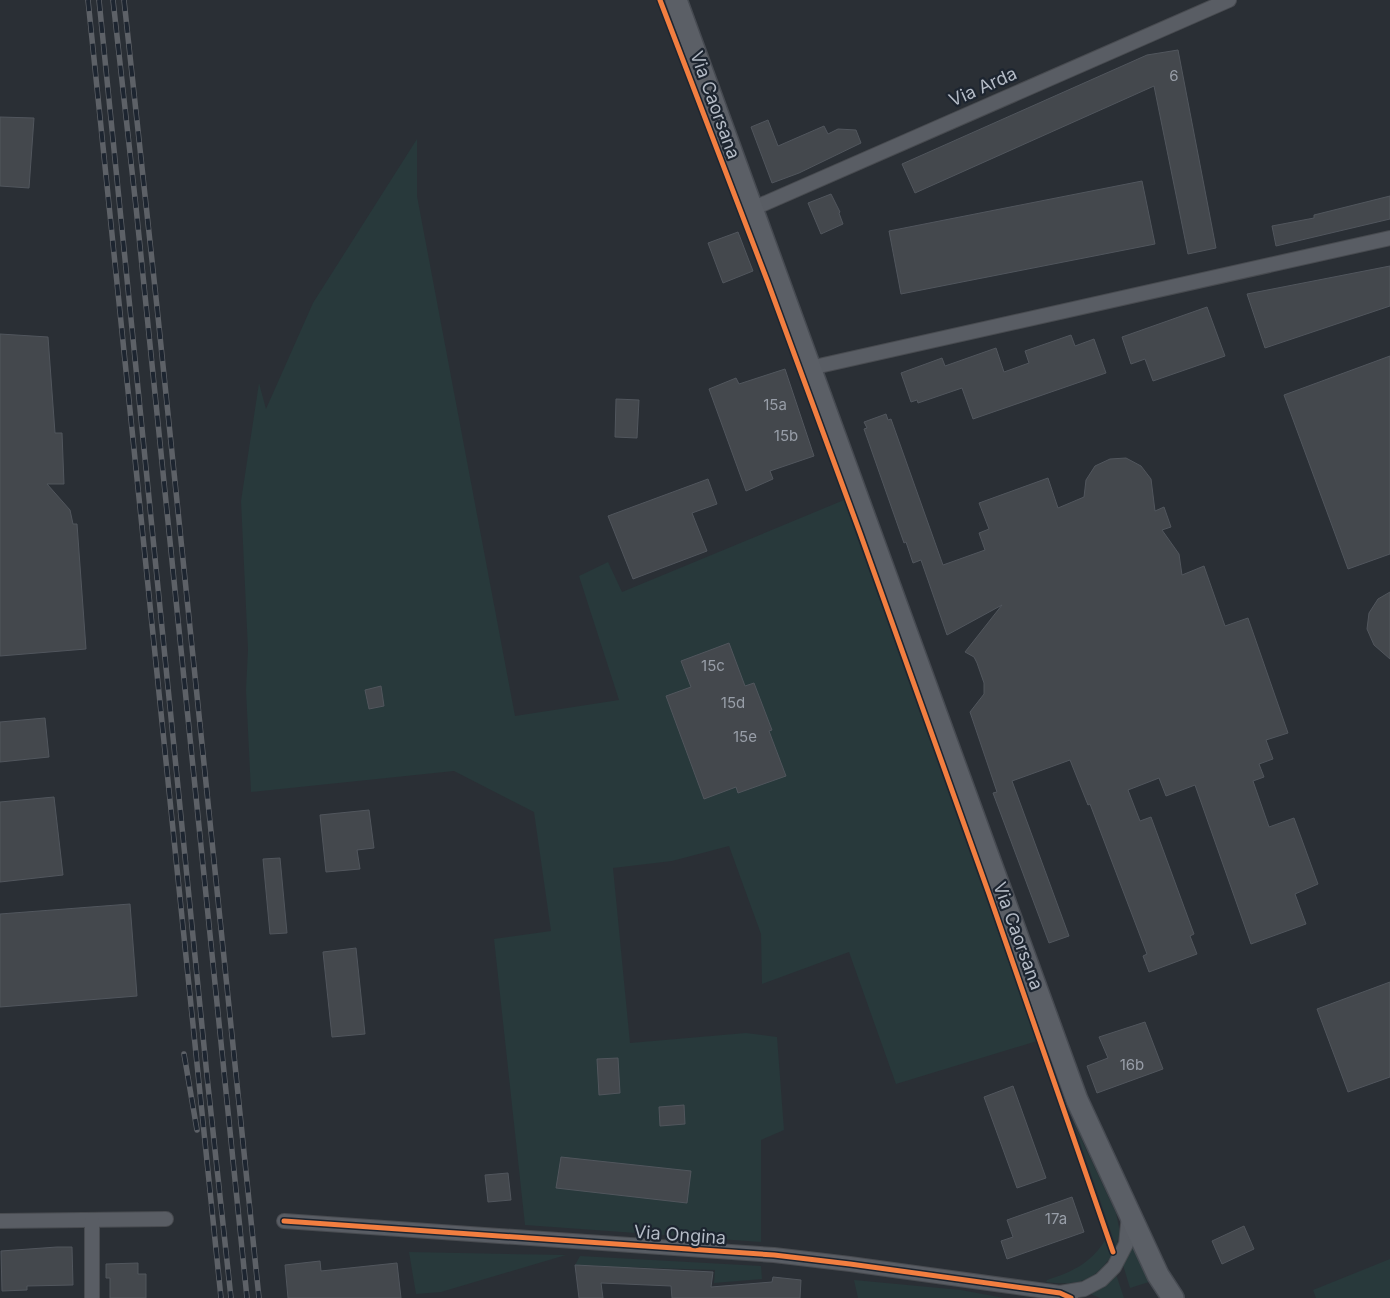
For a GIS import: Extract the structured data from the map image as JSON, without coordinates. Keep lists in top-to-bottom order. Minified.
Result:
{"streets":{"main road":["Via Caorsana"],"street":["Via Arda","Via Ongina"]},"crossings":[["Via Arda","Via Caorsana"],["Via Caorsana","Via Ongina"]],"house_numbers":["6","15a","15b","15c","15d","15e","16b","17a"]}
